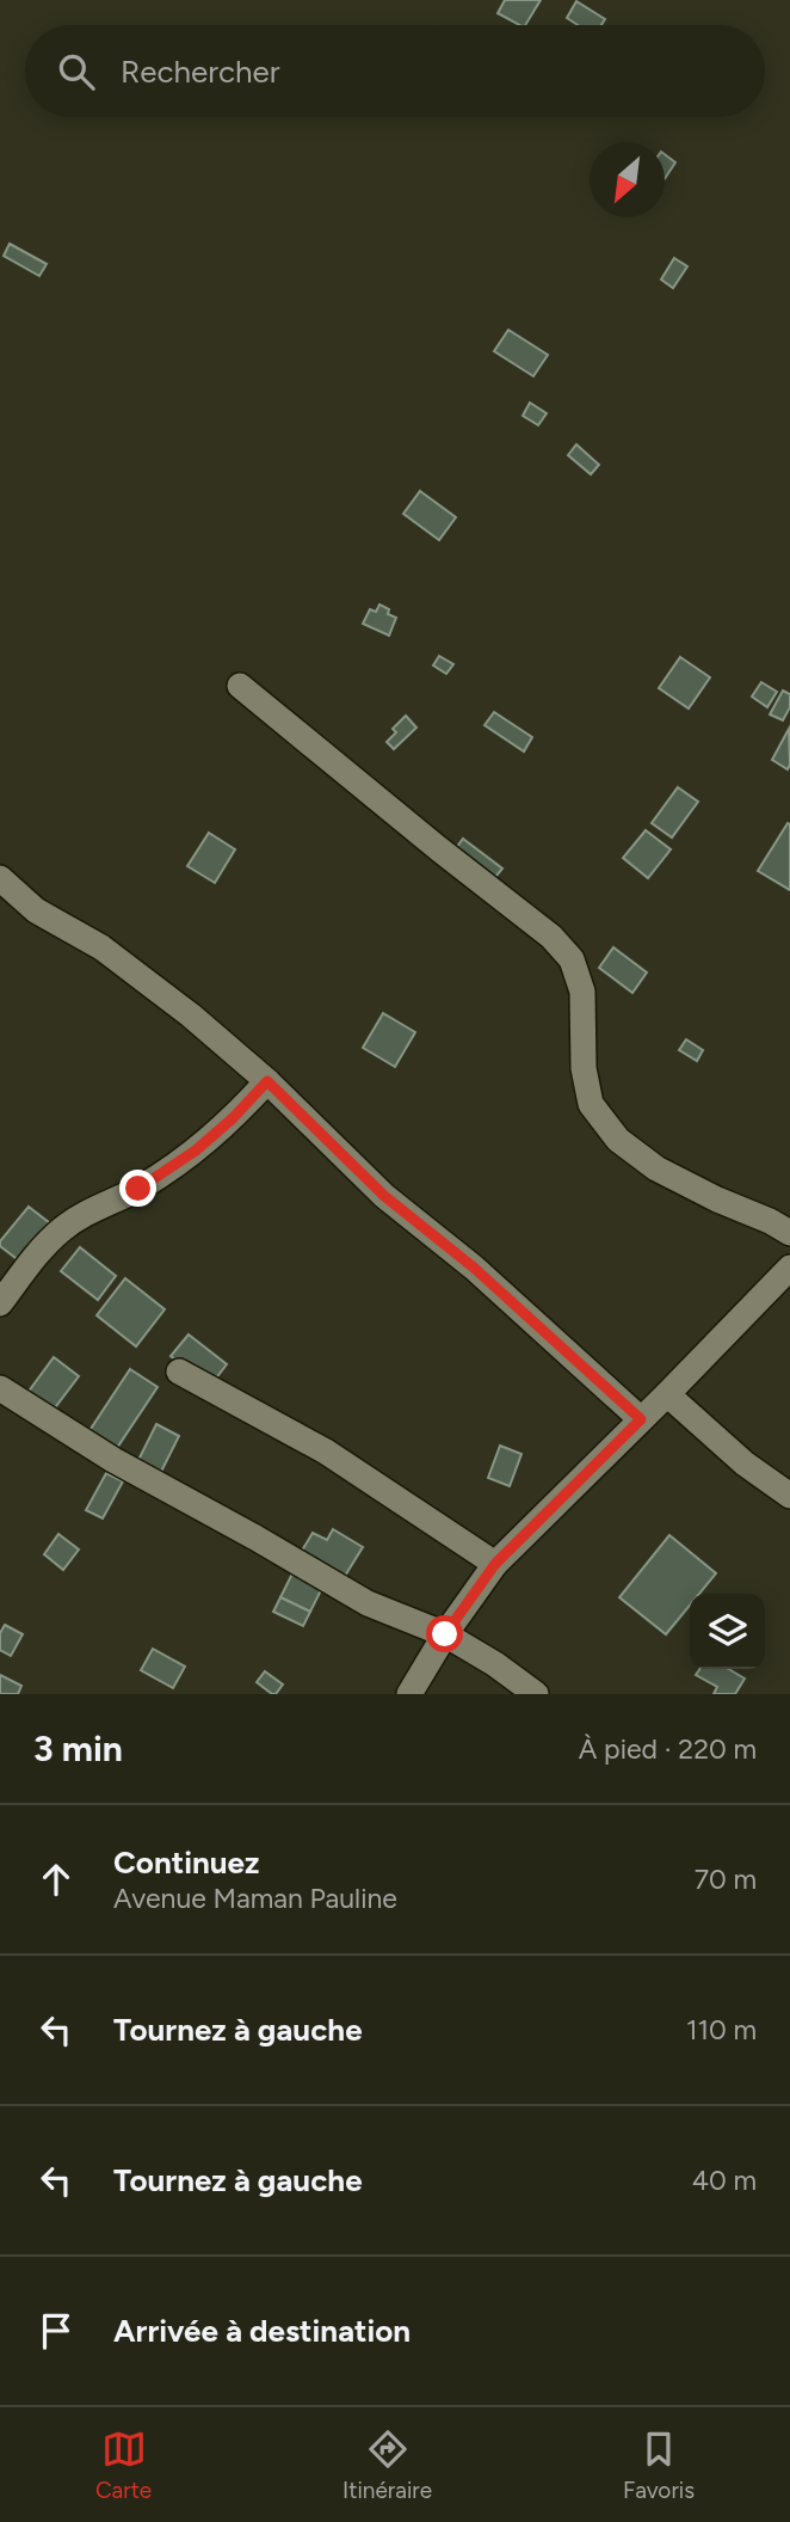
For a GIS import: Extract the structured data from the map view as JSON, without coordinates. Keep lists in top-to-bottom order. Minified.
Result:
{"north":"bottom left","page":{"search":"Rechercher","heading":["3 min","À pied · 220 m"],"list":[["Continuez","Avenue Maman Pauline","70 m"],["Tournez à gauche","110 m"],["Tournez à gauche","40 m"],"Arrivée à destination"],"nav":["Carte","Itinéraire","Favoris"]}}
